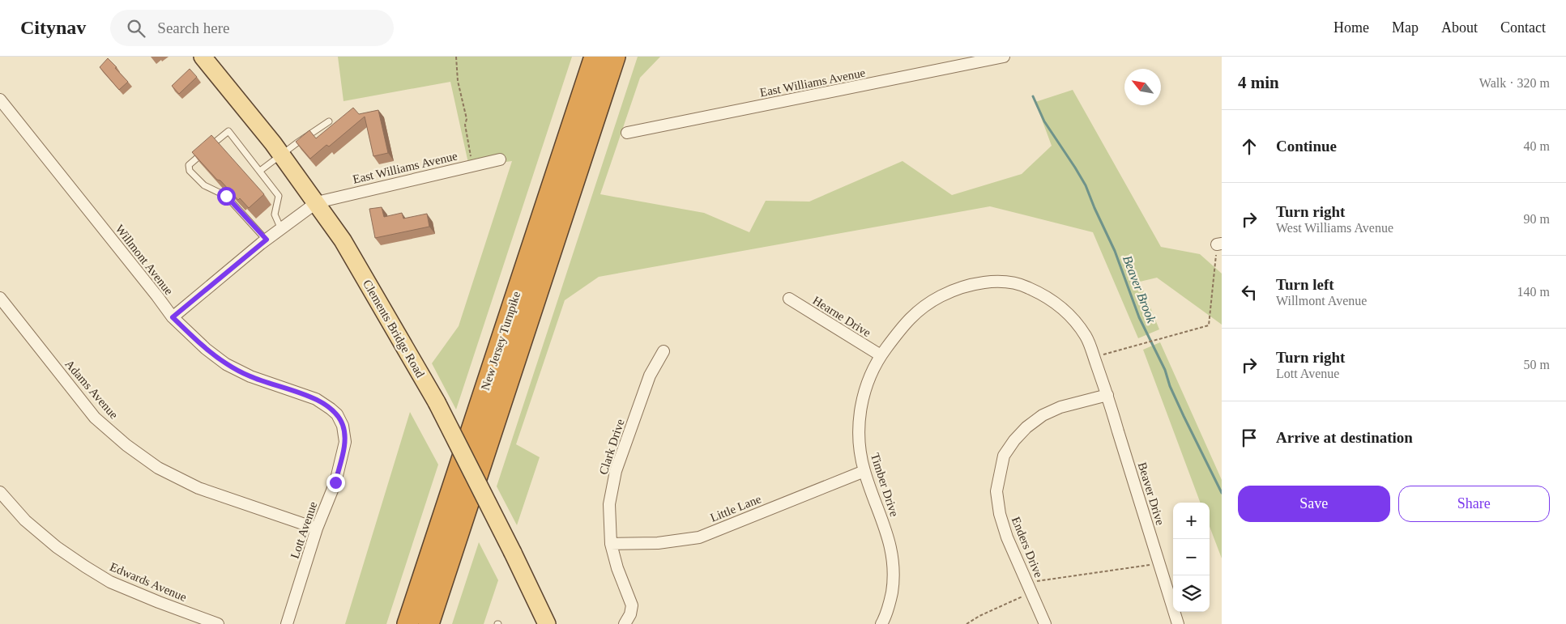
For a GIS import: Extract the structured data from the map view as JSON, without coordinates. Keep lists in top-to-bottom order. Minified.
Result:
{"streets":{"highway":["New Jersey Turnpike"],"main road":["Clements Bridge Road"],"street":["East Williams Avenue","Willmont Avenue","Hearne Drive","Adams Avenue","Clark Drive","Timber Drive","Beaver Drive","Little Lane","Lott Avenue","Enders Drive","Edwards Avenue"]},"crossings":[["East Williams Avenue","Clements Bridge Road"],["Willmont Avenue","Lott Avenue"],["Hearne Drive","Timber Drive"],["Adams Avenue","Lott Avenue"],["Clark Drive","Little Lane"],["Timber Drive","Beaver Drive"],["Timber Drive","Little Lane"],["Timber Drive","Enders Drive"],["Beaver Drive","Enders Drive"]],"water":["Beaver Brook"],"north":"top left","page":{"header":"Citynav","search":"Search here","nav":["Home","Map","About","Contact"],"heading":["4 min","Walk · 320 m"],"list":[["Continue","40 m"],["Turn right","West Williams Avenue","90 m"],["Turn left","Willmont Avenue","140 m"],["Turn right","Lott Avenue","50 m"],"Arrive at destination"],"buttons":["Save","Share"],"map_buttons":["+","−"]}}
